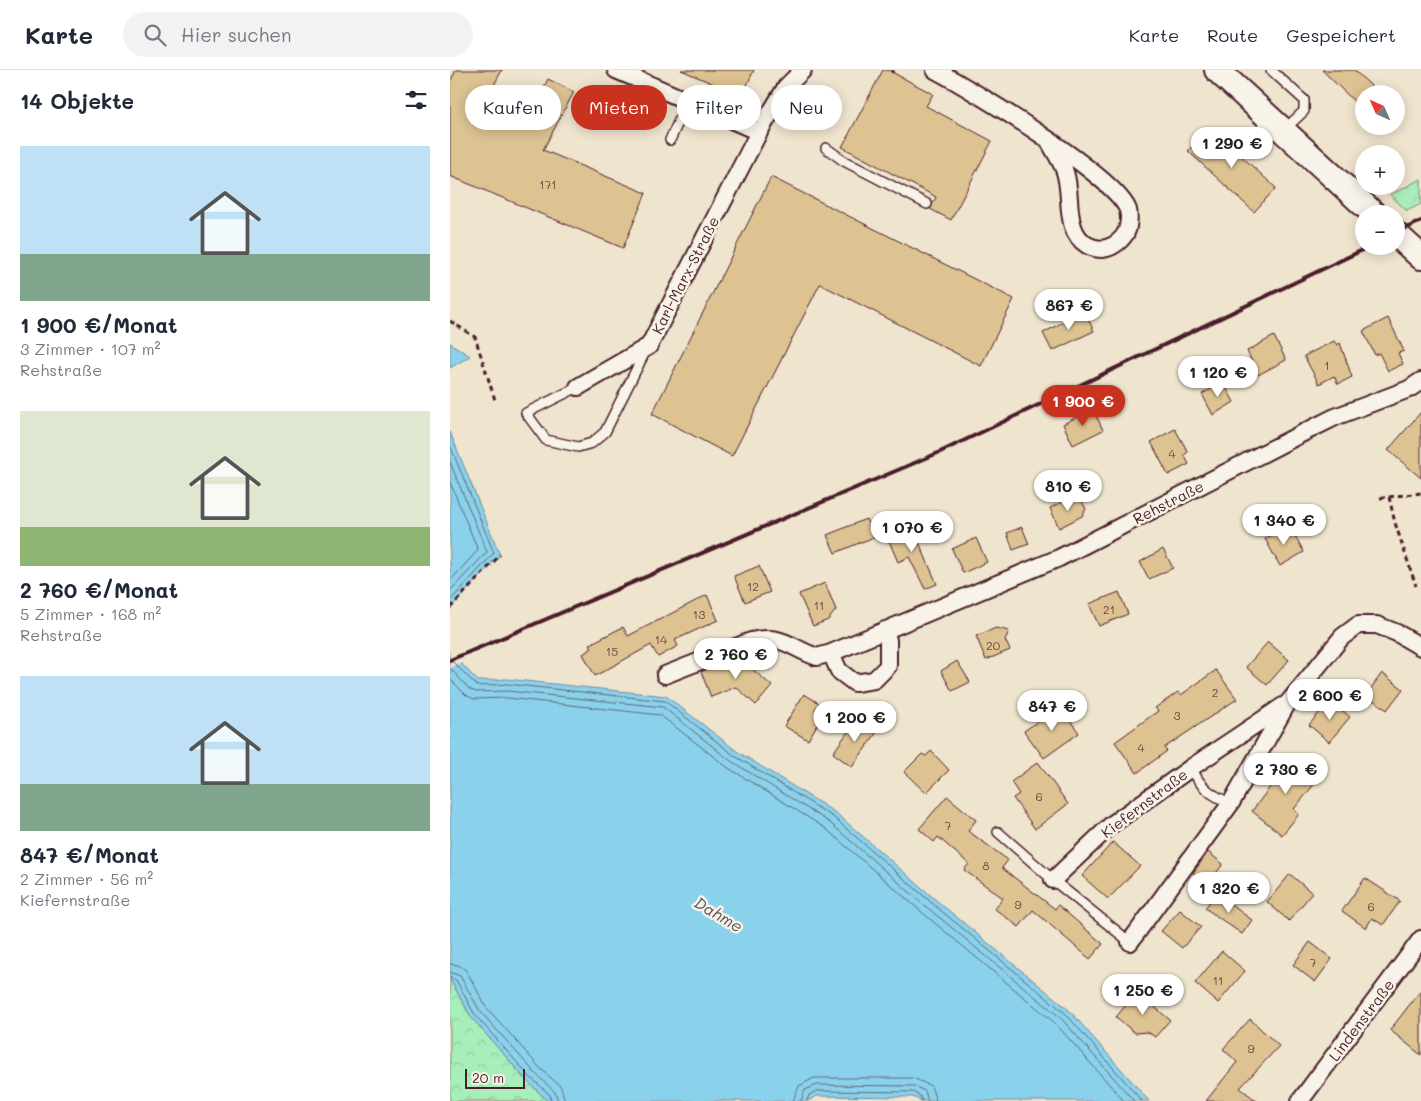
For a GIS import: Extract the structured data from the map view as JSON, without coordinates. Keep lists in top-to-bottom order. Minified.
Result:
{"streets":{"street":["Karl-Marx-Straße","Rehstraße","Kiefernstraße","Lindenstraße"]},"water":["Dahme"],"house_numbers":["171","1","4","12","11","21","13","14","20","15","2","3","4","6","7","8","9","6","7","11","9"],"scale_bar":"20 m","north":"top left","page":{"header":"Karte","search":"Hier suchen","nav":["Karte","Route","Gespeichert"],"heading":"14 Objekte","map_buttons":["+","−"],"chip":["Kaufen","Mieten","Filter","Neu"],"price":["1 290 €","867 €","1 120 €","1 900 €","810 €","1 340 €","1 070 €","2 760 €","2 600 €","847 €","1 200 €","2 730 €","1 320 €","1 250 €"],"list":[{"name":"1 900 €/Monat","note":"3 Zimmer · 107 m² · Rehstraße"},{"name":"2 760 €/Monat","note":"5 Zimmer · 168 m² · Rehstraße"},{"name":"847 €/Monat","note":"2 Zimmer · 56 m² · Kiefernstraße"}],"scale":"20 m"}}
